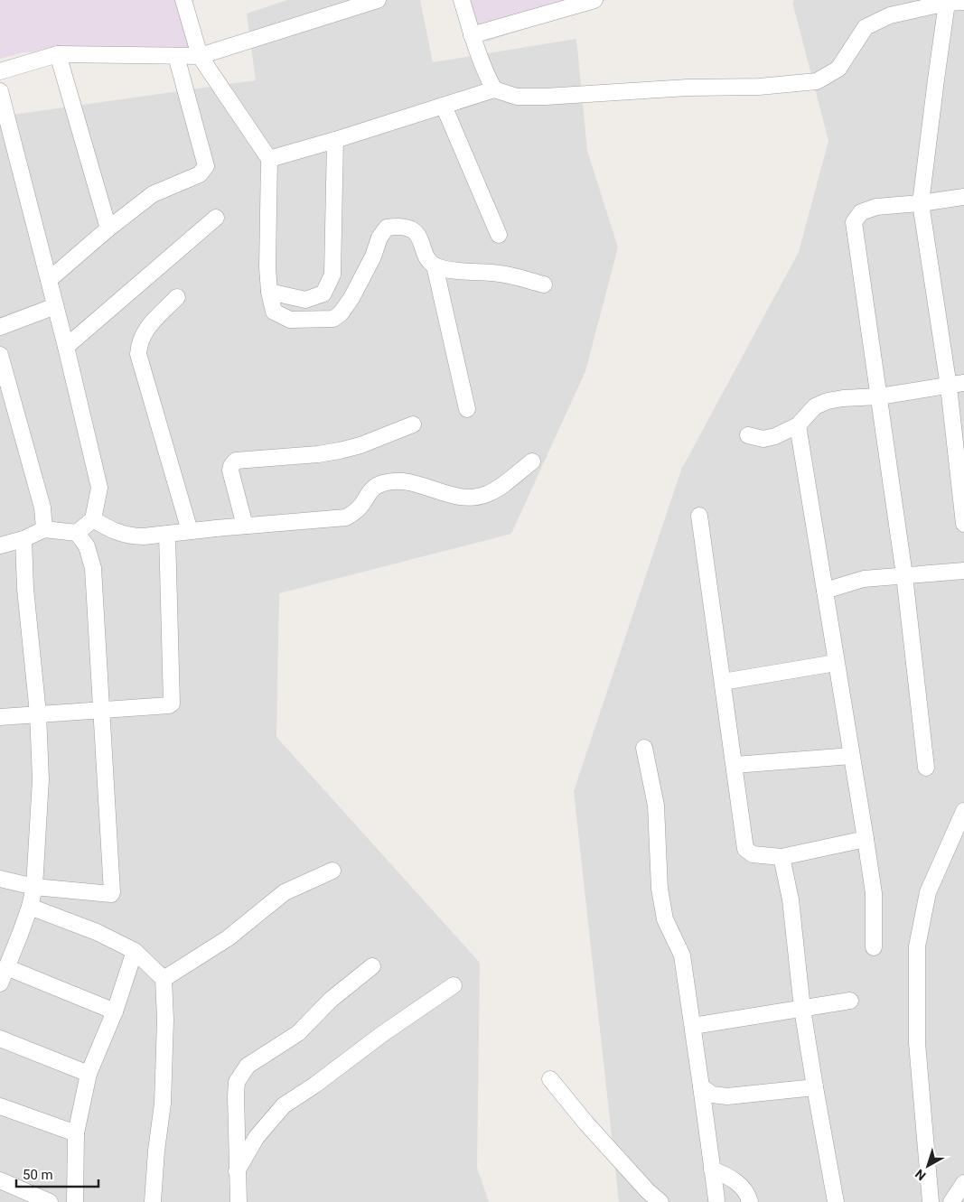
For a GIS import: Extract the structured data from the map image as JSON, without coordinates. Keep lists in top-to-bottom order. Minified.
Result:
{"scale_bar":"50 m","north":"bottom left"}
